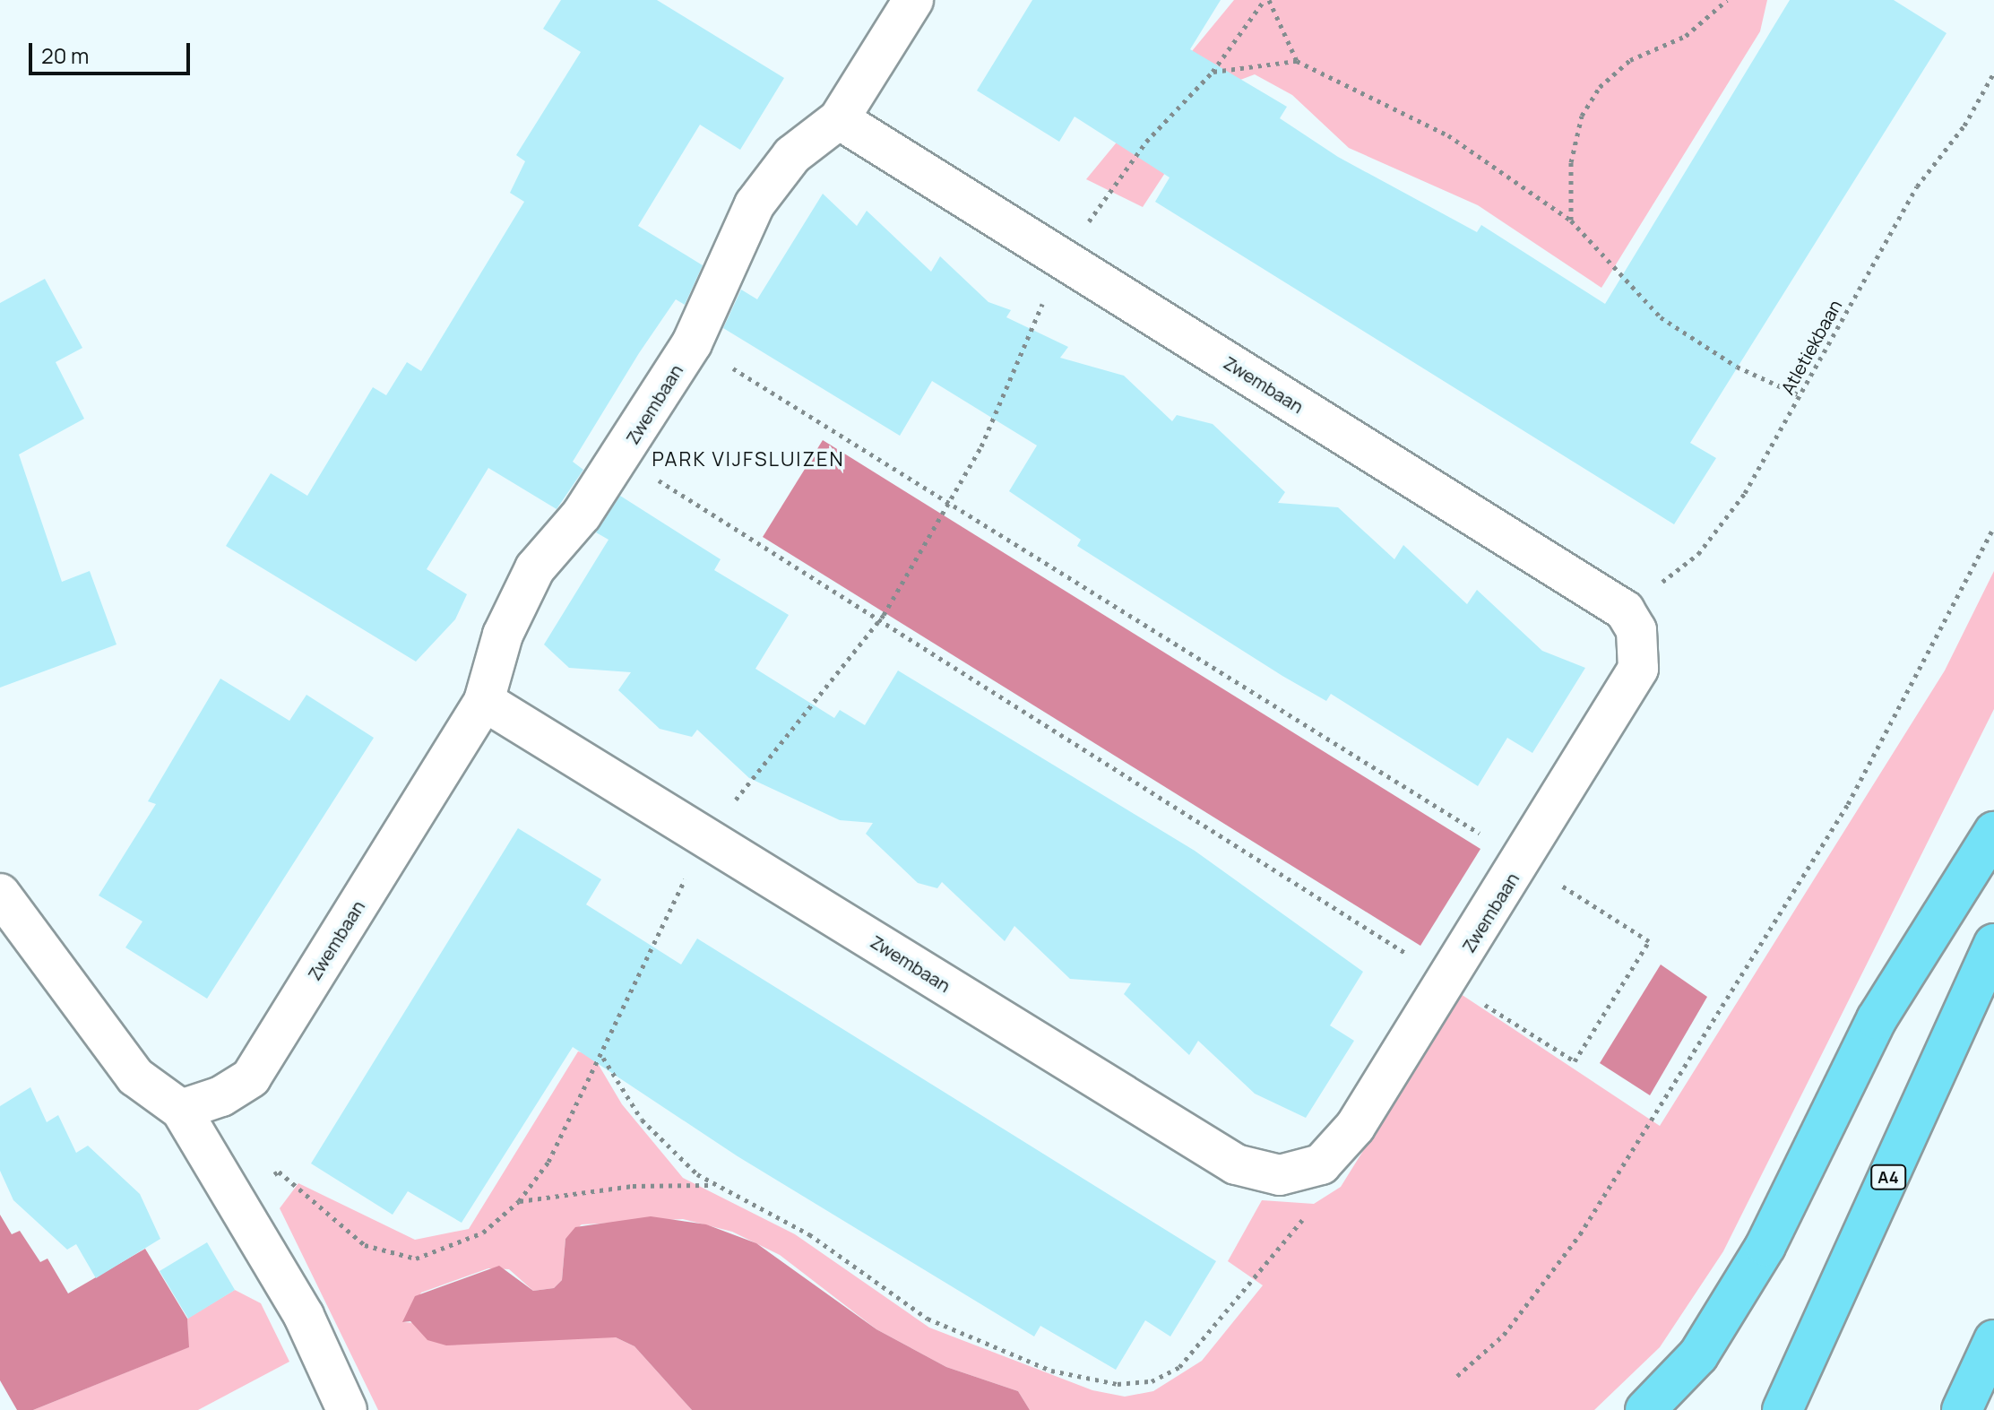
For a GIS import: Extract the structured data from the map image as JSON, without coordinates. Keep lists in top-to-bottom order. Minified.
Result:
{"streets":{"highway":["A4"],"street":["Zwembaan"],"path":["Atletiekbaan"]},"crossings":[["Atletiekbaan","Zwembaan"]],"districts":["PARK VIJFSLUIZEN"],"scale_bar":"20 m"}
